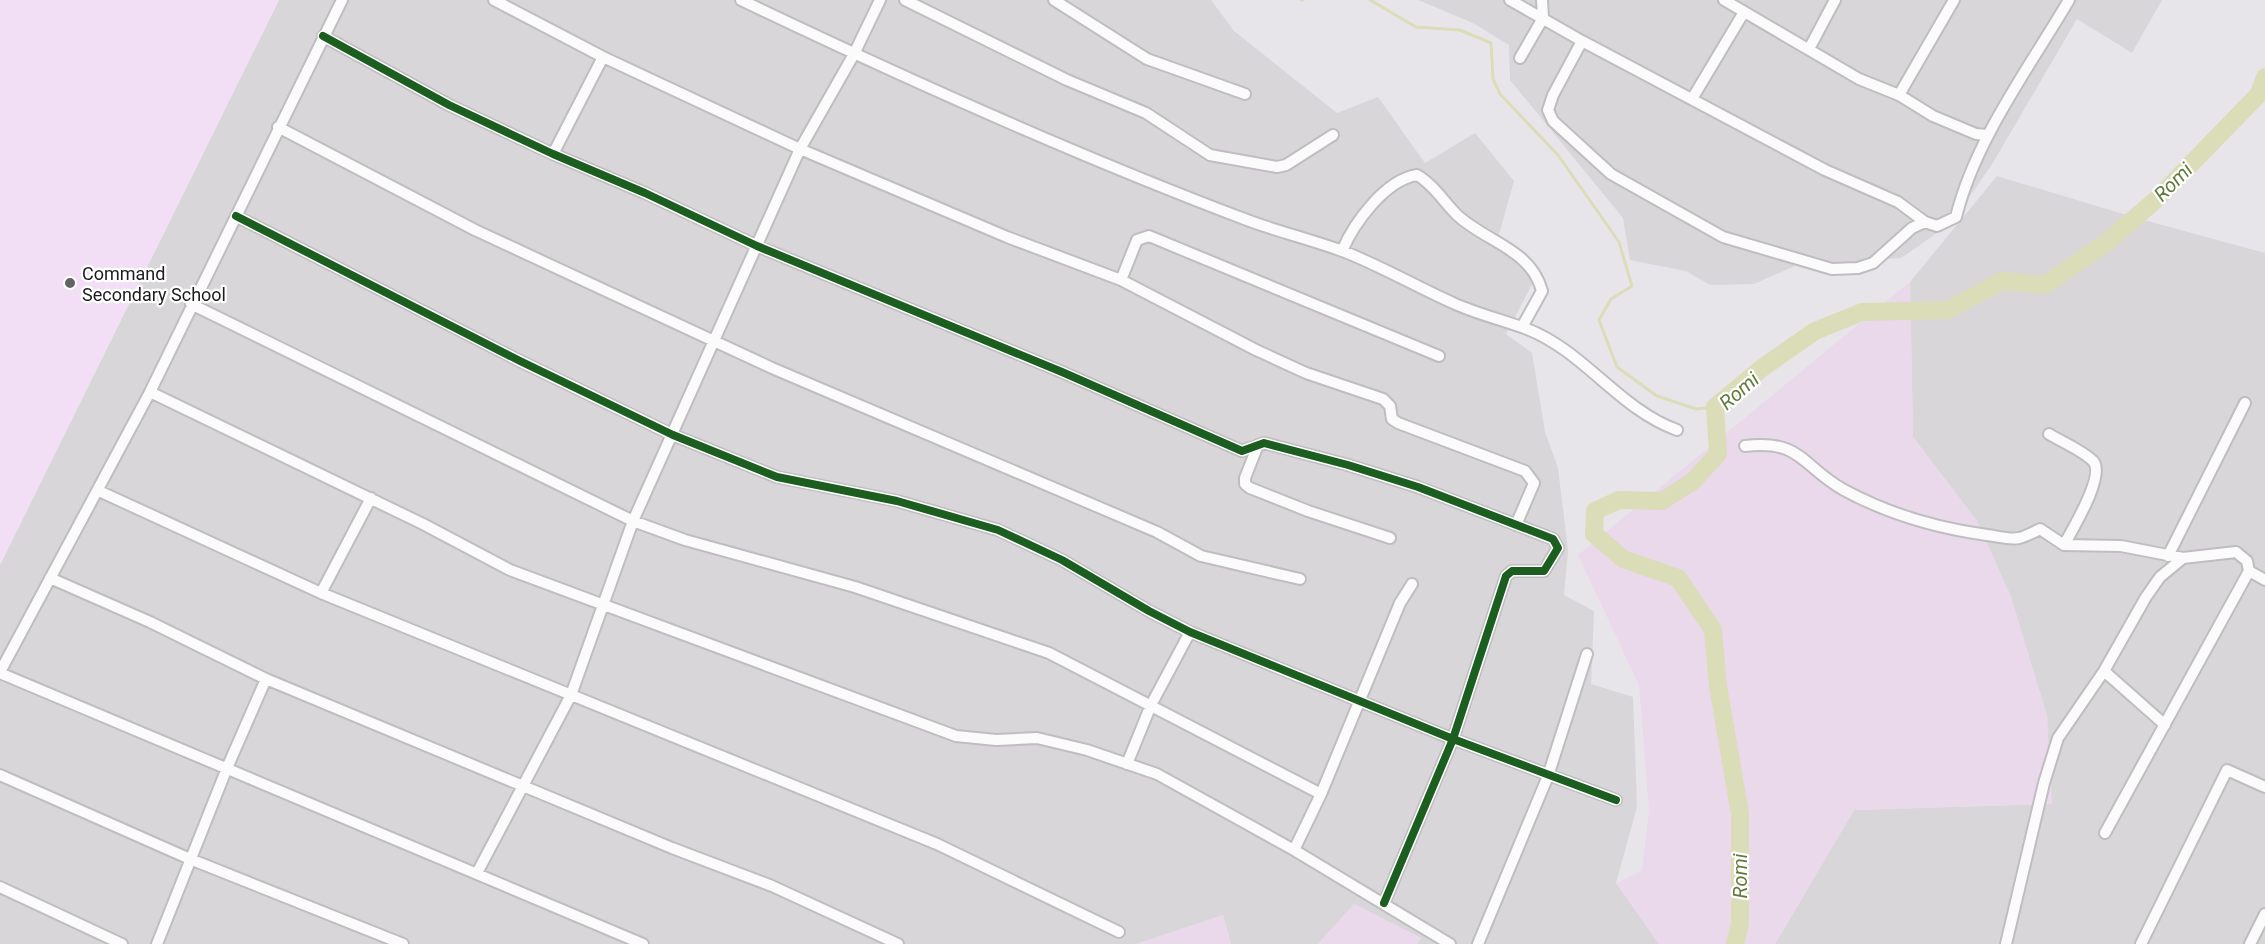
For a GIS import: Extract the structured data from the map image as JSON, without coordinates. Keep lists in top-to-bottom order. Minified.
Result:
{"water":["Romi"],"places":["Command Secondary School"]}
